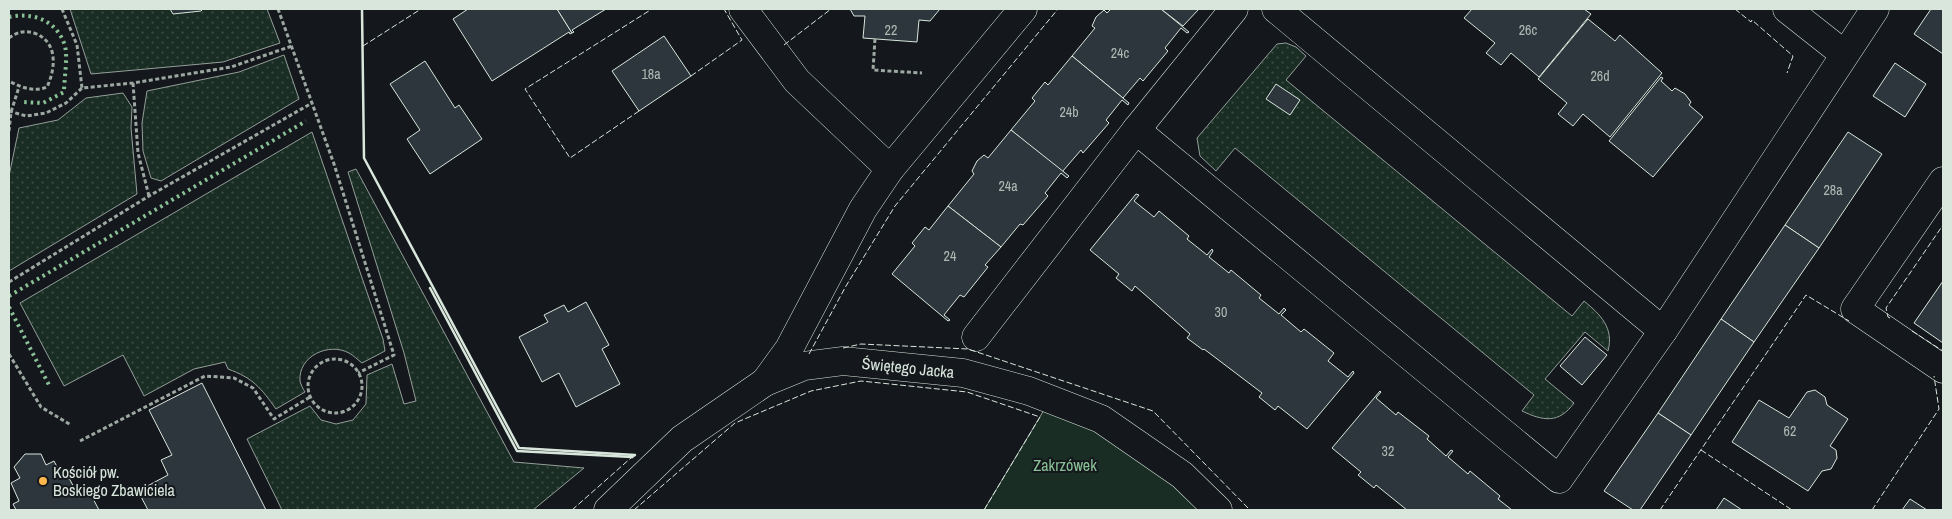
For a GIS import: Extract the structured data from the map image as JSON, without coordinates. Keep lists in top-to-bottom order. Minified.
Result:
{"streets":{"street":["Świętego Jacka"]},"parks":["Zakrzówek"],"places":["Kościół pw. Boskiego Zbawiciela"],"house_numbers":["22","26c","24c","18a","26d","24b","24a","28a","24","30","62","32"]}
